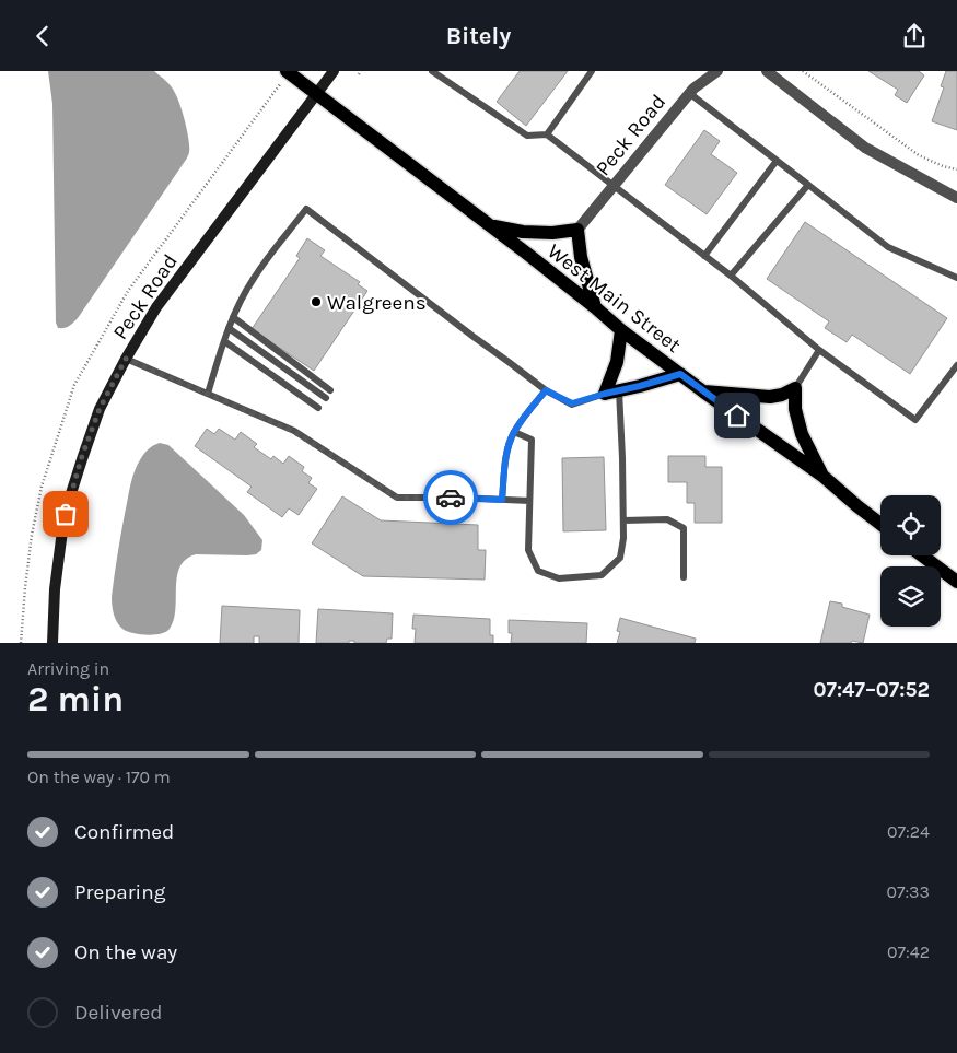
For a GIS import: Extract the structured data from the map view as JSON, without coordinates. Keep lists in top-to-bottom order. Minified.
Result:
{"streets":{"main road":["West Main Street"],"street":["Peck Road"]},"crossings":[["Peck Road","West Main Street"]],"places":["Walgreens"],"page":{"header":"Bitely","heading":["2 min","Arriving in","07:47–07:52"],"bar":"On the way · 170 m","list":[["Confirmed","07:24"],["Preparing","07:33"],["On the way","07:42"],"Delivered"]}}
